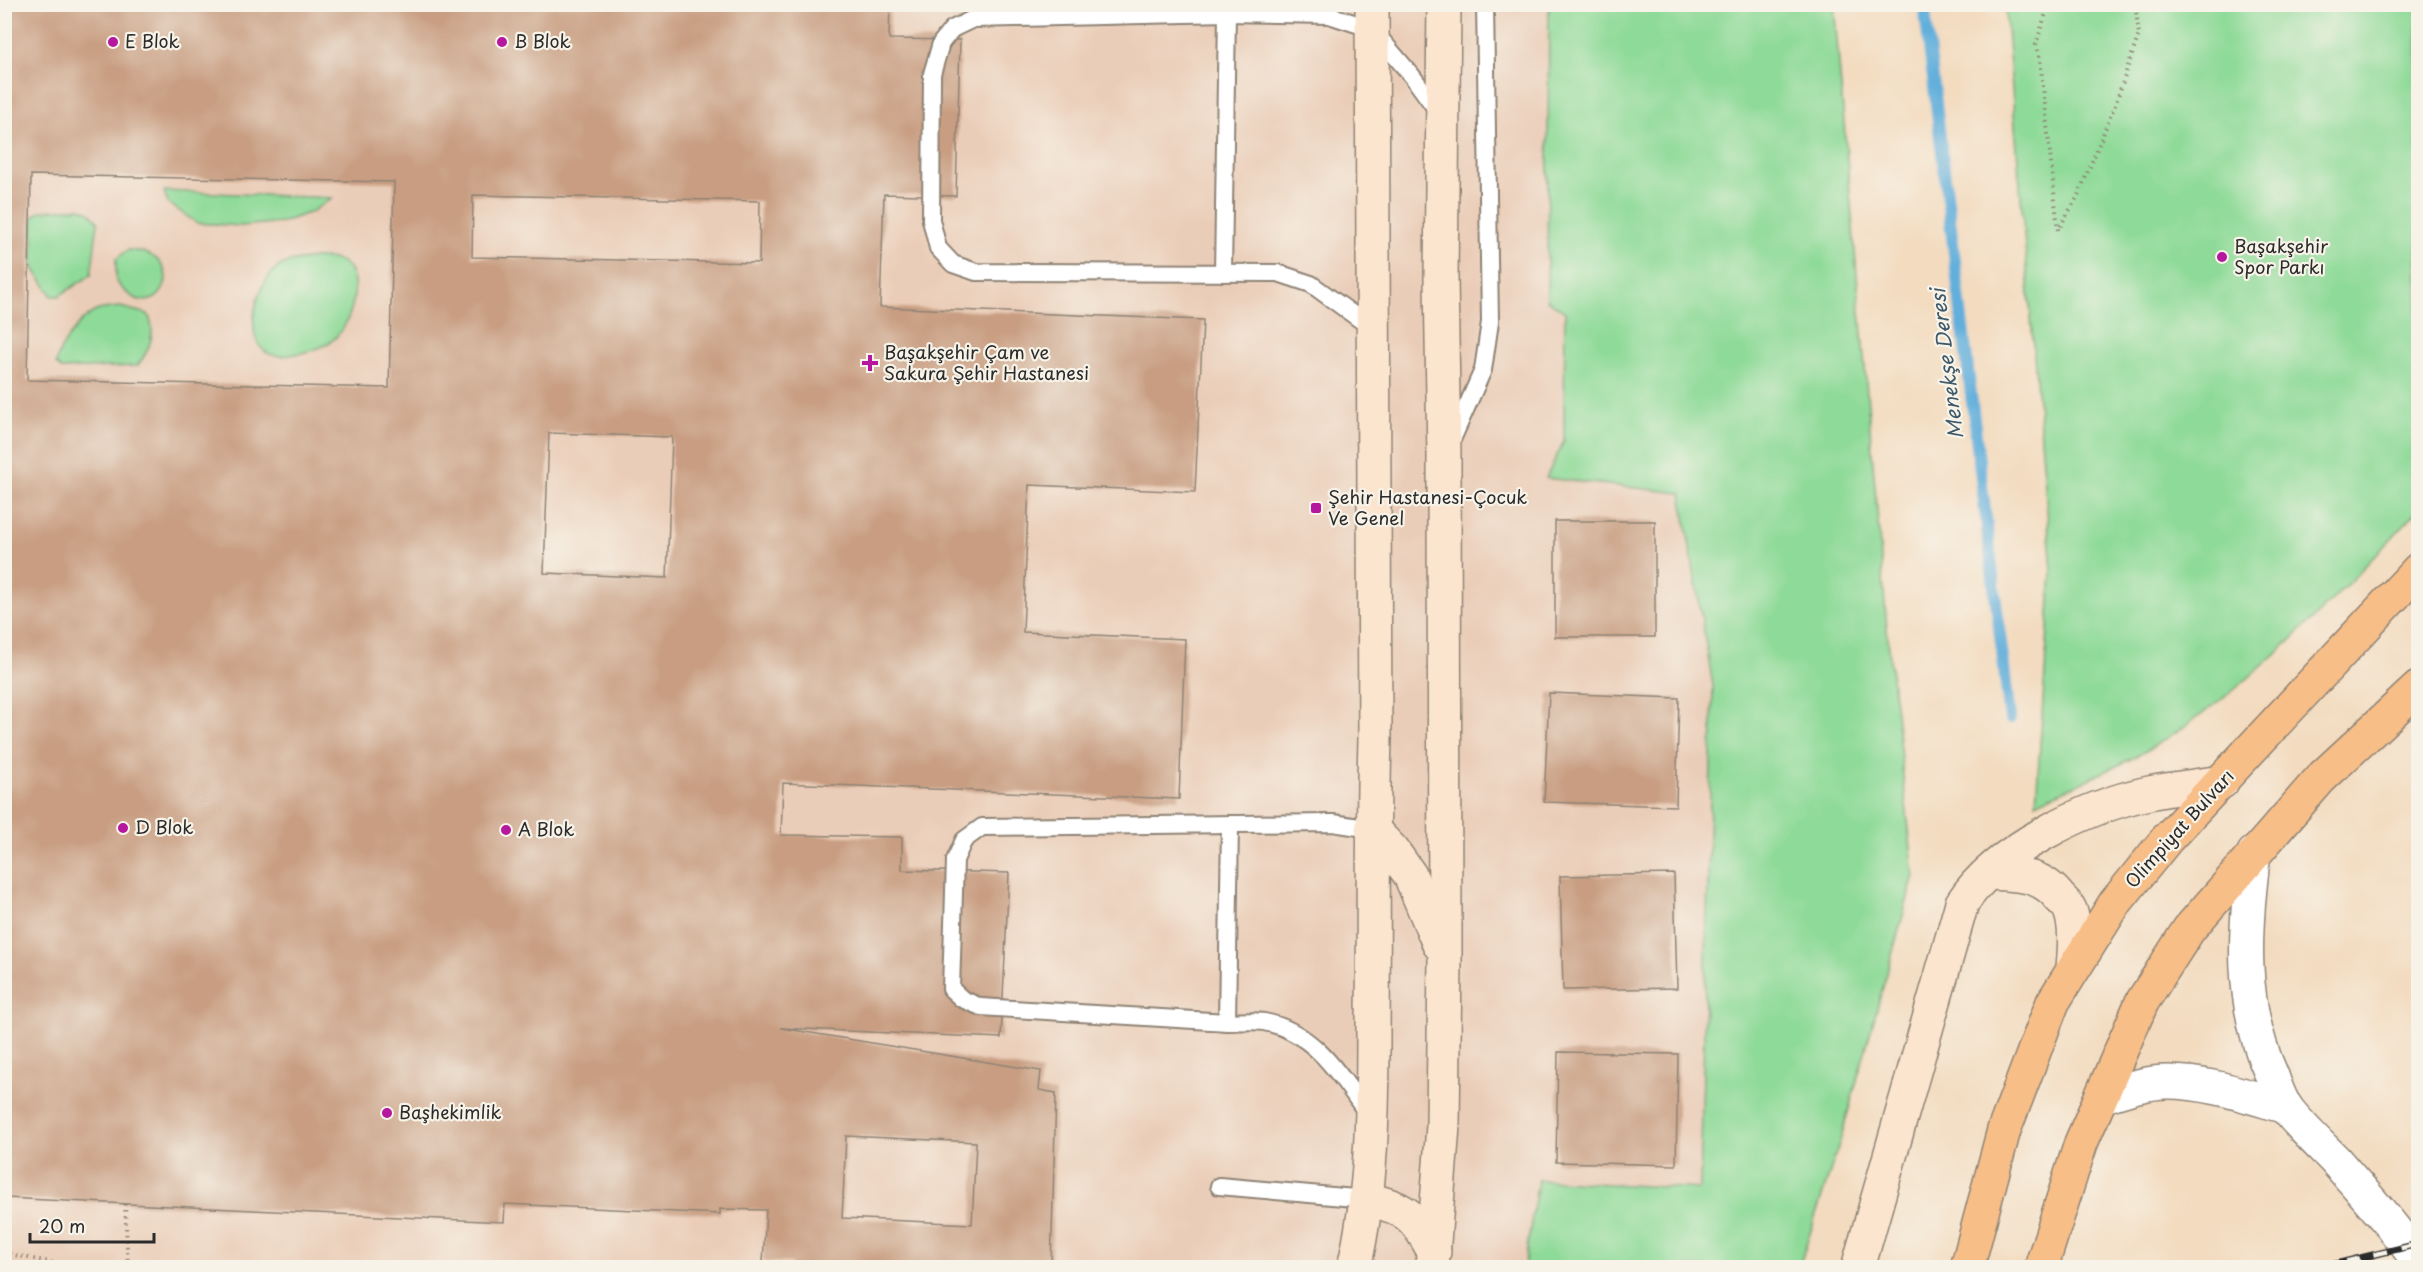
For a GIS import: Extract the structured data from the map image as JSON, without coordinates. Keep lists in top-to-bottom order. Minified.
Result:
{"streets":{"main road":["Olimpiyat Bulvarı"]},"water":["Menekşe Deresi"],"places":{"other":["E Blok","B Blok","Başakşehir Spor Parkı","D Blok","A Blok","Başhekimlik"],"health":["Başakşehir Çam ve Sakura Şehir Hastanesi"],"transit":["Şehir Hastanesi-Çocuk Ve Genel"]},"scale_bar":"20 m"}
